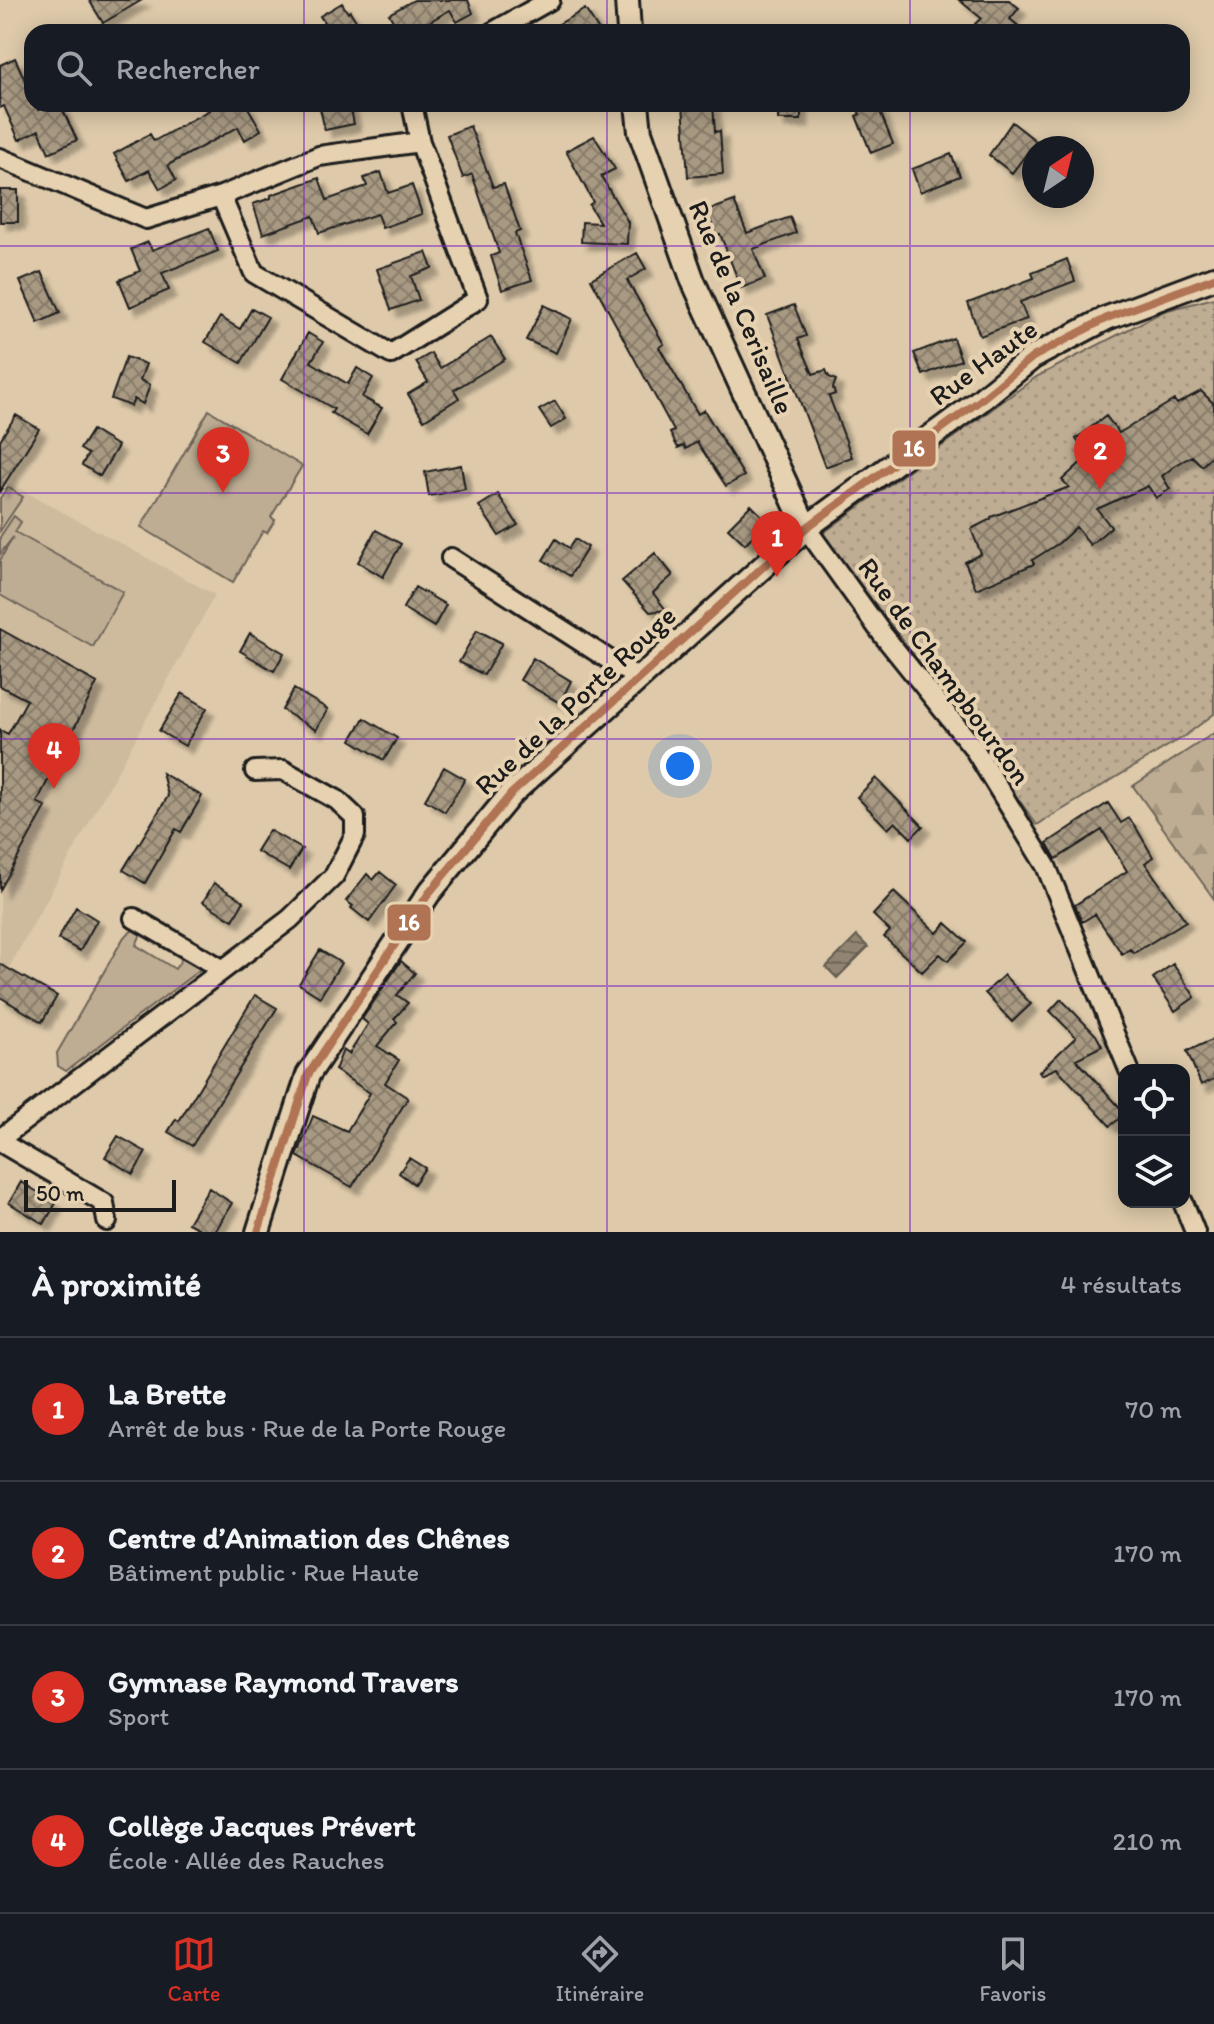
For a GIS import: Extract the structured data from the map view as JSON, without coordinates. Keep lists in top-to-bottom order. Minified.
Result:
{"streets":{"street":["Rue de la Cerisaille","Rue Haute","Rue de Champbourdon","Rue de la Porte Rouge"]},"crossings":[["Rue de la Cerisaille","Rue Haute"],["Rue de la Cerisaille","Rue de Champbourdon"],["Rue de la Cerisaille","Rue de la Porte Rouge"],["Rue Haute","Rue de Champbourdon"],["Rue Haute","Rue de la Porte Rouge"],["Rue de Champbourdon","Rue de la Porte Rouge"]],"lines":["transit line 16"],"scale_bar":"50 m","north":"top right","page":{"search":"Rechercher","pins":["2","3","1","4"],"scale":"50 m","heading":["À proximité","4 résultats"],"list":[{"mark":"1","name":"La Brette","note":"Arrêt de bus · Rue de la Porte Rouge","value":"70 m"},{"mark":"2","name":"Centre d’Animation des Chênes","note":"Bâtiment public · Rue Haute","value":"170 m"},{"mark":"3","name":"Gymnase Raymond Travers","note":"Sport","value":"170 m"},{"mark":"4","name":"Collège Jacques Prévert","note":"École · Allée des Rauches","value":"210 m"}],"nav":["Carte","Itinéraire","Favoris"]}}
